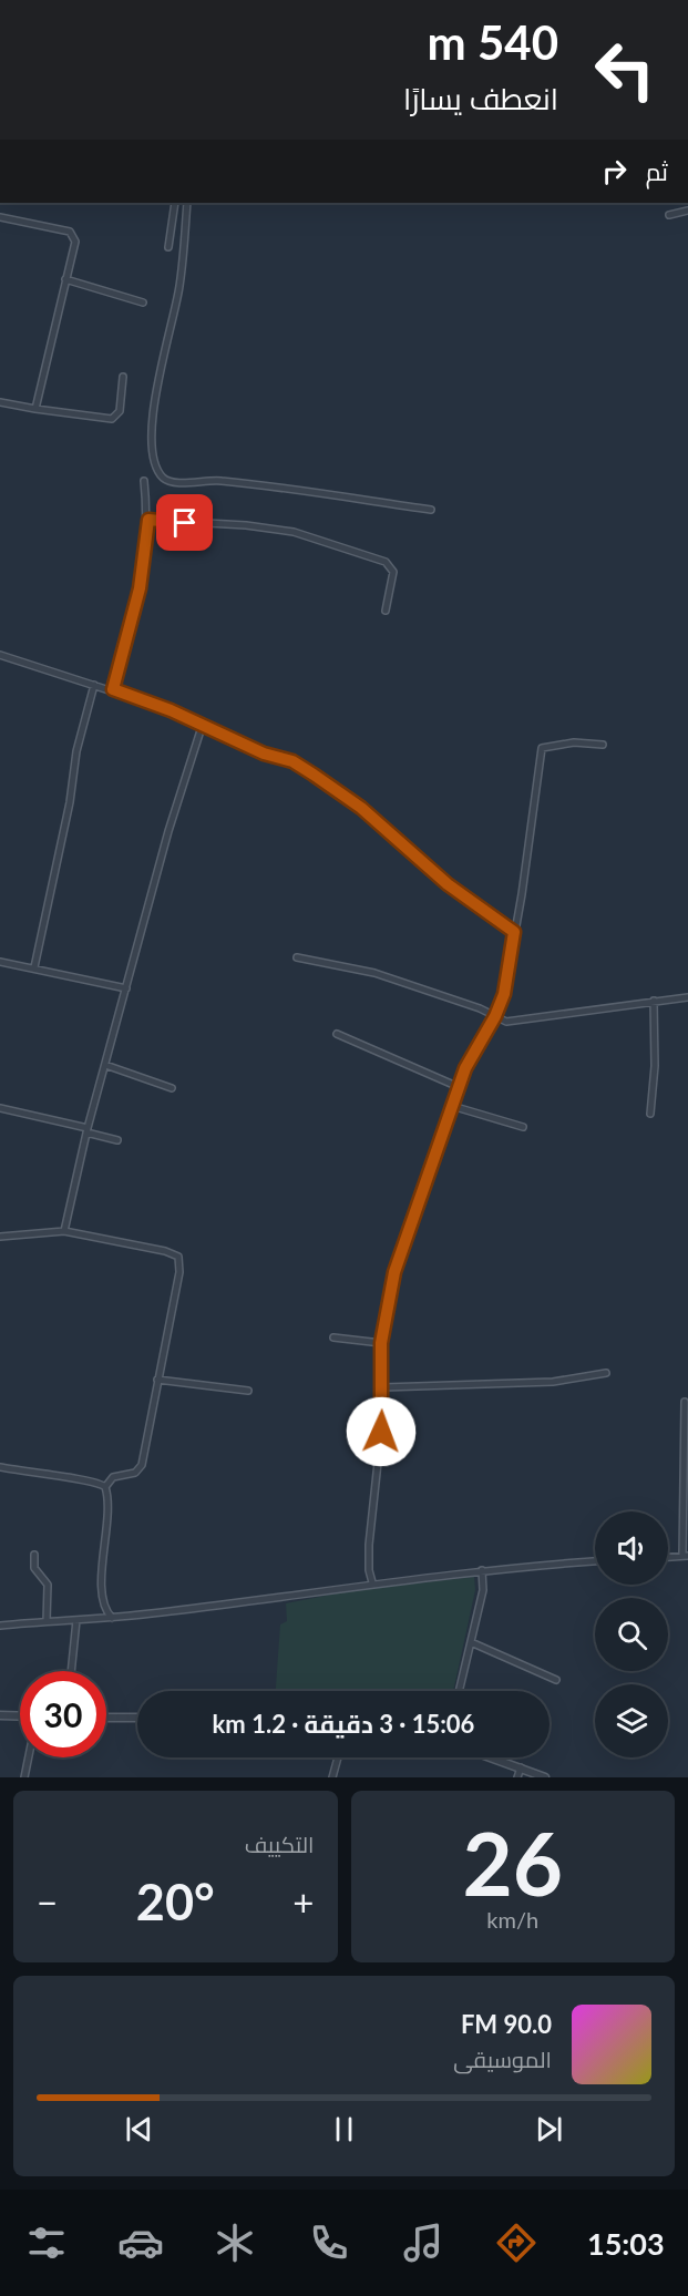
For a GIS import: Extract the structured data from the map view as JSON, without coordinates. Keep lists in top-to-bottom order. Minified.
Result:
{"page":{"turn":["540 m","انعطف يسارًا"],"then":"ثم","limit":"30","trip":"15:06 · 3 دقيقة · 1.2 km","tile":[["26","km/h"],"التكييف"],"heat":["−","20°","+"],"song":["90.0 FM","الموسيقى"],"tabs":"15:03"}}
